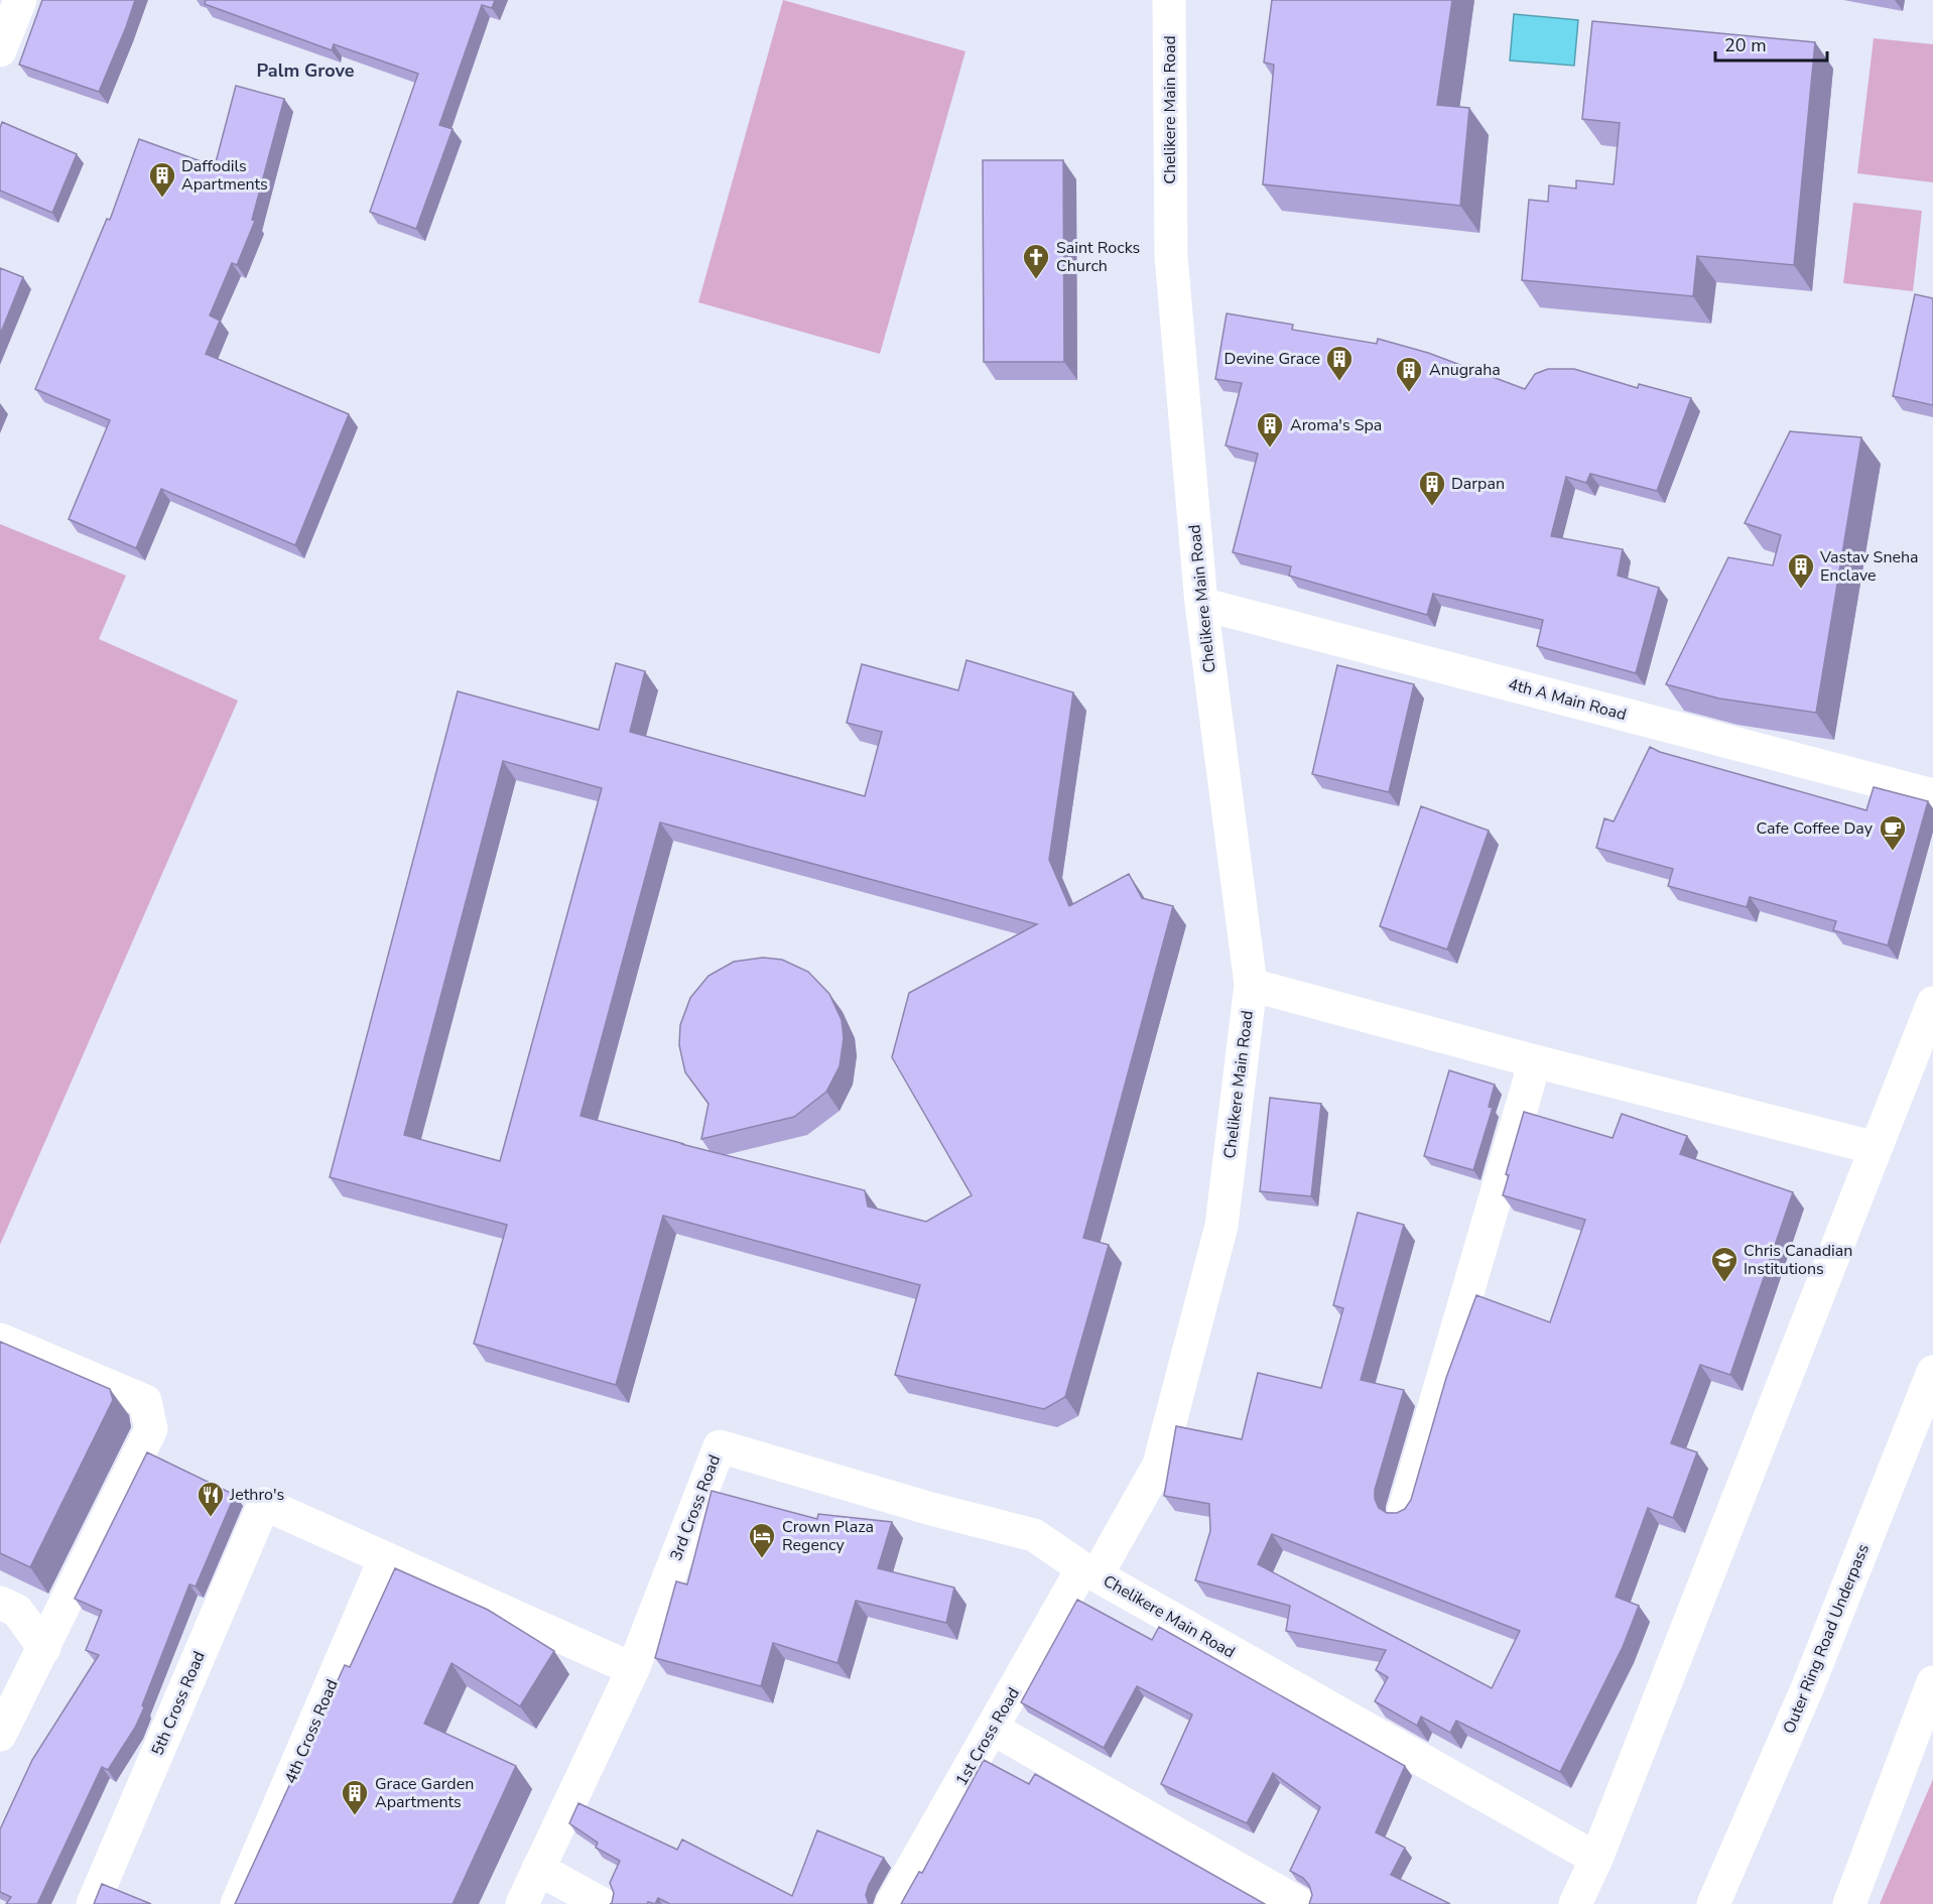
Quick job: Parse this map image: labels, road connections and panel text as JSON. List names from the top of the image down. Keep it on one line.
{"streets":{"main road":["Chelikere Main Road","4th A Main Road","3rd Cross Road","Outer Ring Road Underpass","5th Cross Road","4th Cross Road","1st Cross Road"]},"crossings":[["Chelikere Main Road","4th A Main Road"],["Chelikere Main Road","3rd Cross Road"],["Chelikere Main Road","1st Cross Road"],["3rd Cross Road","1st Cross Road"],["5th Cross Road","4th Cross Road"]],"districts":["Palm Grove"],"places":{"building":["Daffodils Apartments","Devine Grace","Anugraha","Aroma's Spa","Darpan","Vastav Sneha Enclave","Grace Garden Apartments"],"church":["Saint Rocks Church"],"cafe":["Cafe Coffee Day"],"school or university":["Chris Canadian Institutions"],"restaurant":["Jethro's"],"hotel":["Crown Plaza Regency"]},"scale_bar":"20 m"}
